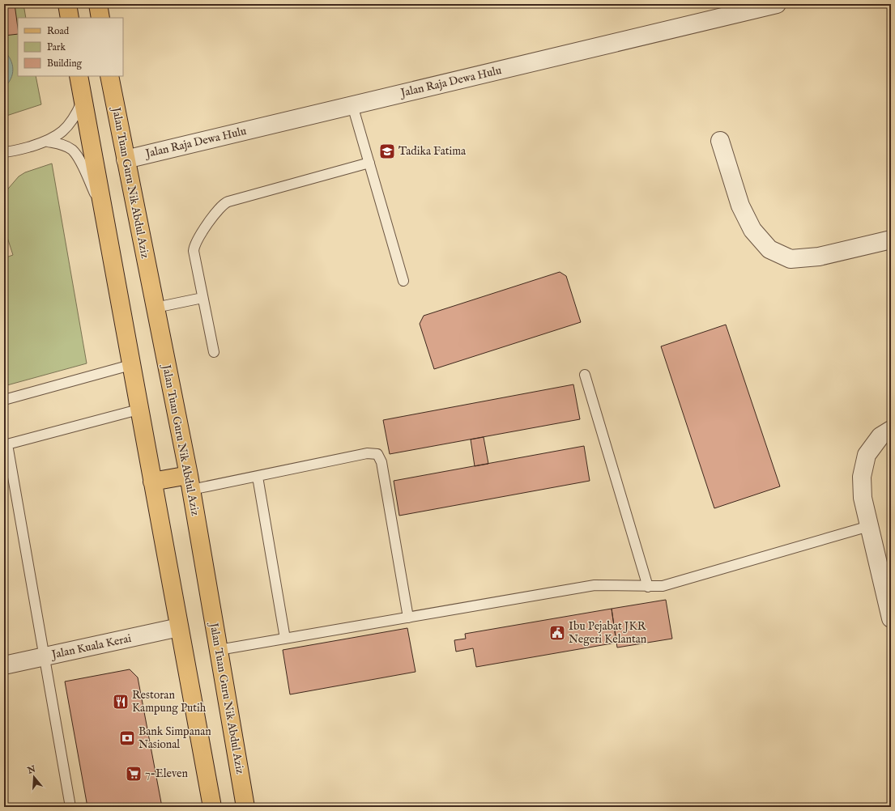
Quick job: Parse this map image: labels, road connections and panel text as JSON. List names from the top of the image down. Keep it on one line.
{"streets":{"main road":["Jalan Tuan Guru Nik Abdul Aziz"],"street":["Jalan Raja Dewa Hulu","Jalan Kuala Kerai"]},"crossings":[["Jalan Raja Dewa Hulu","Jalan Tuan Guru Nik Abdul Aziz"]],"places":{"school or university":["Tadika Fatima"],"public building":["Ibu Pejabat JKR Negeri Kelantan"],"restaurant":["Restoran Kampung Putih"],"bank":["Bank Simpanan Nasional"],"supermarket":["7-Eleven"]},"legend":["Road","Park","Building"],"north":"top"}
